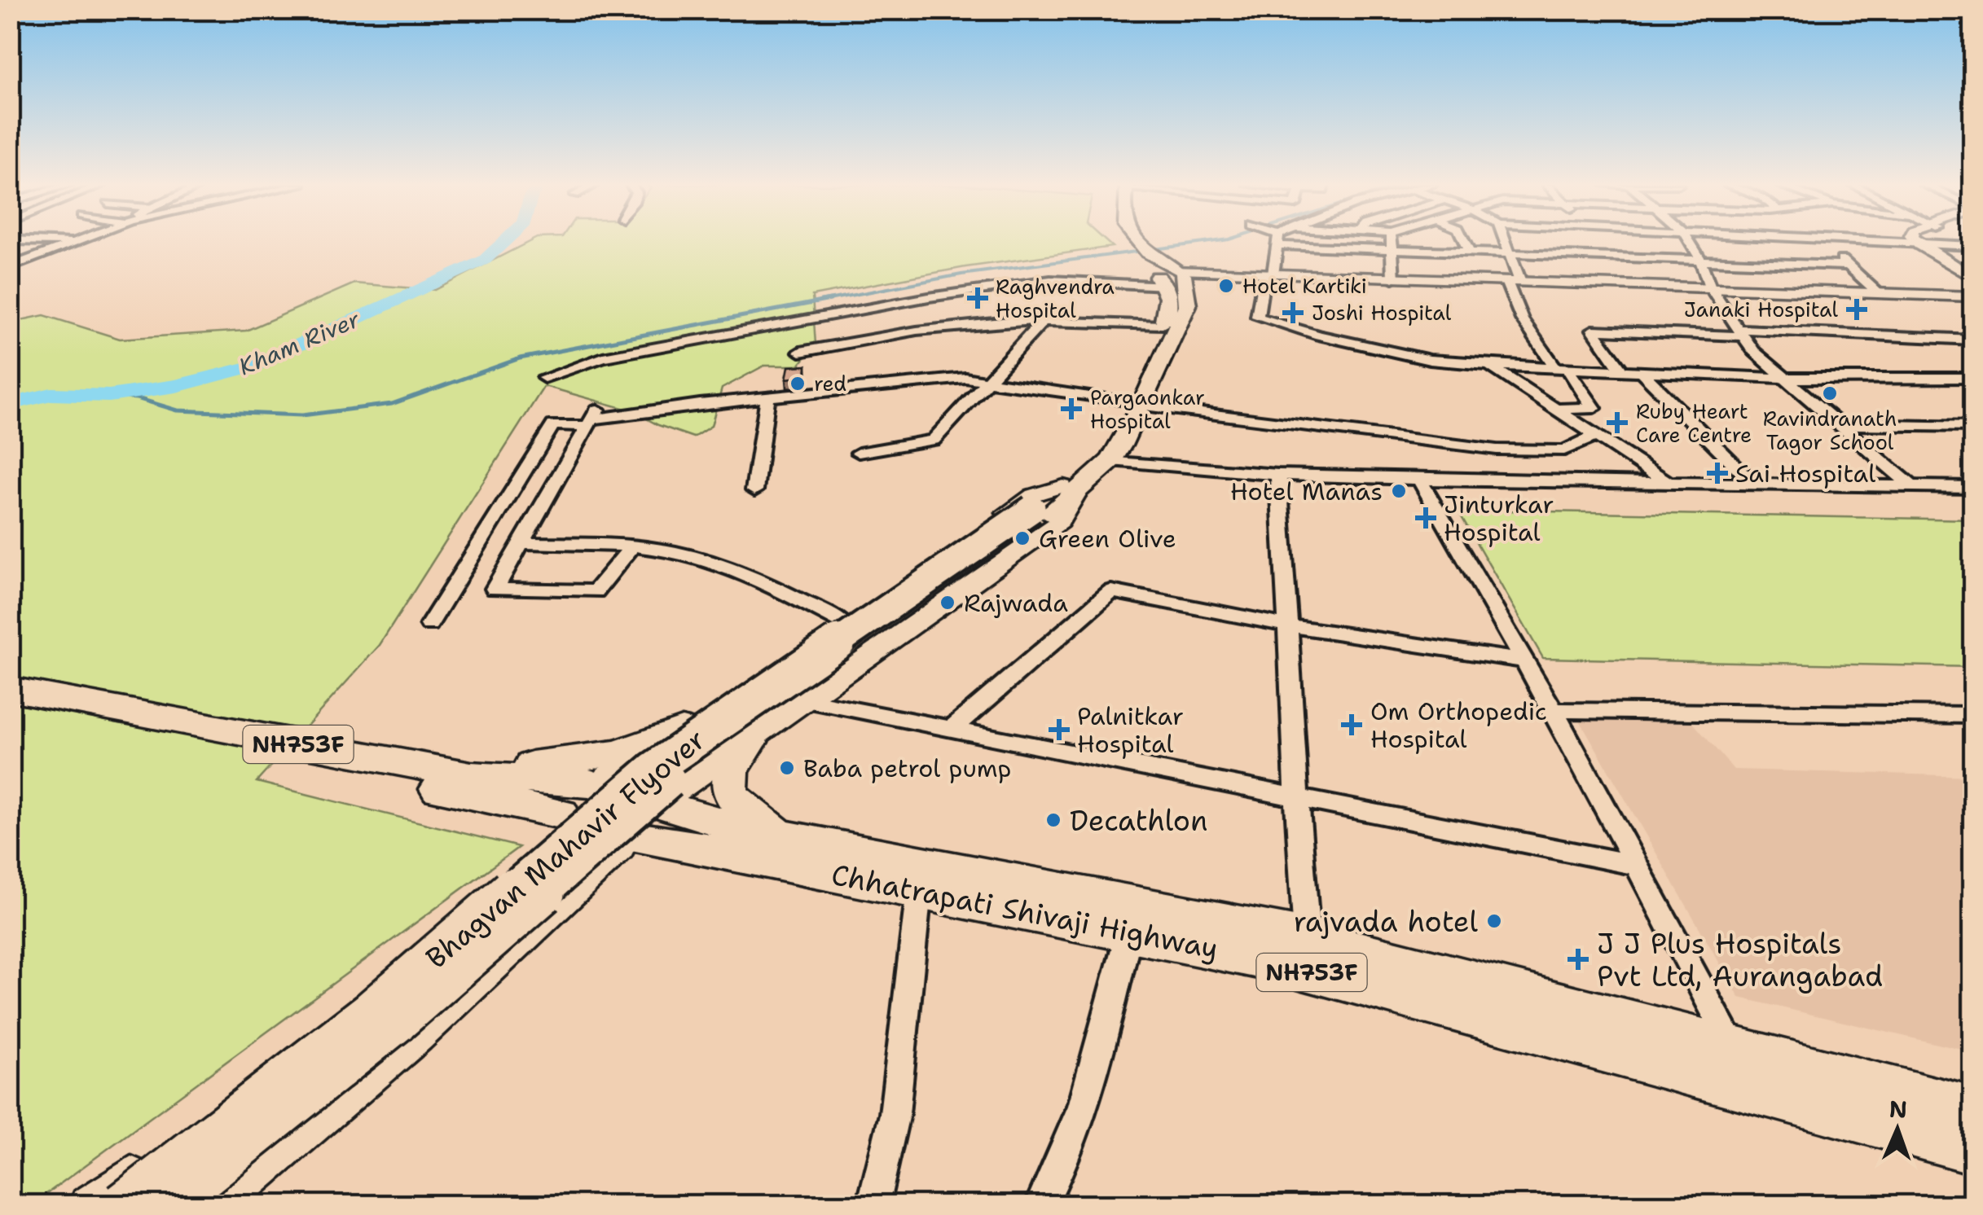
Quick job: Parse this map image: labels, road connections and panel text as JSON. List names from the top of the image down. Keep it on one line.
{"streets":{"highway":["NH753F","Chhatrapati Shivaji Highway"],"main road":["Bhagvan Mahavir Flyover"]},"crossings":[["NH753F","Chhatrapati Shivaji Highway"]],"water":["Kham River"],"places":{"other":["Hotel Kartiki","red","Ravindranath Tagor School","Hotel Manas","Green Olive","Rajwada","Baba petrol pump","Decathlon","rajvada hotel"],"health":["Raghvendra Hospital","Janaki Hospital","Joshi Hospital","Pargaonkar Hospital","Ruby Heart Care Centre","Sai Hospital","Jinturkar Hospital","Om Orthopedic Hospital","Palnitkar Hospital","J J Plus Hospitals Pvt Ltd, Aurangabad"]},"north":"top"}
